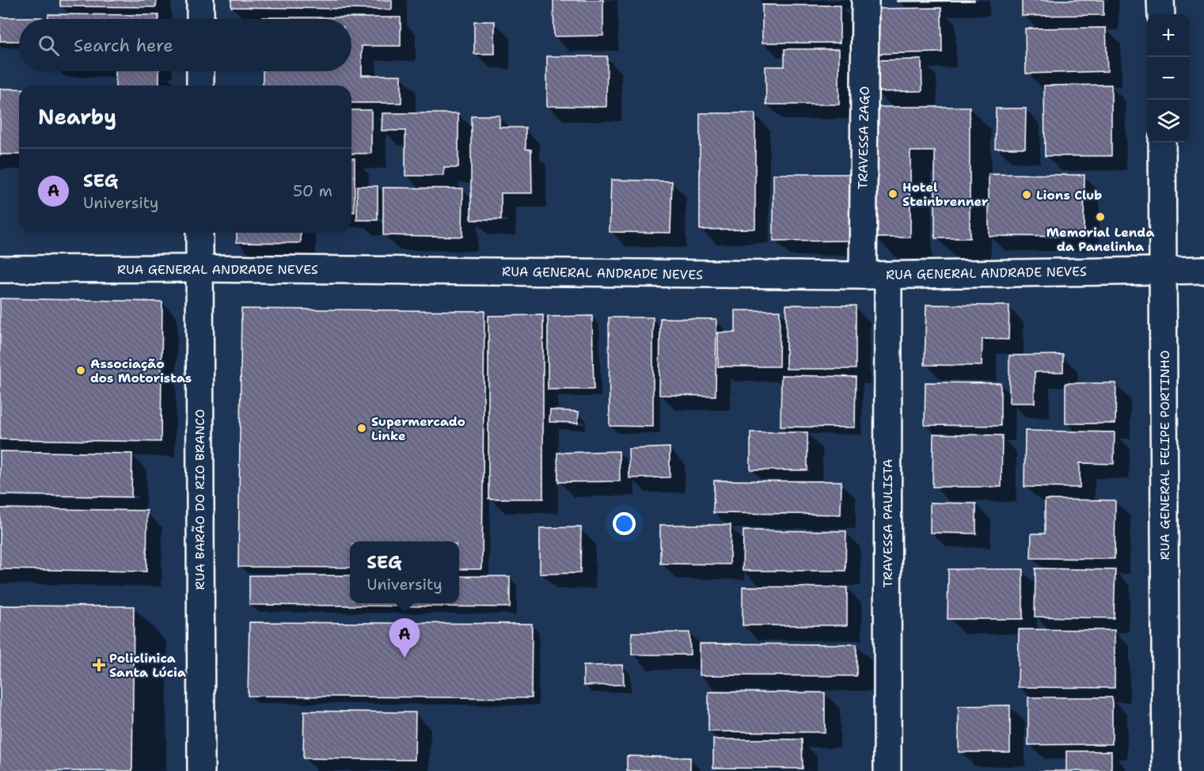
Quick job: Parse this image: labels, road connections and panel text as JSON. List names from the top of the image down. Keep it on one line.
{"streets":{"street":["TRAVESSA ZAGO","RUA GENERAL ANDRADE NEVES","RUA GENERAL FELIPE PORTINHO","RUA BARÃO DO RIO BRANCO","TRAVESSA PAULISTA"]},"crossings":[["TRAVESSA ZAGO","RUA GENERAL ANDRADE NEVES"],["RUA GENERAL ANDRADE NEVES","RUA GENERAL FELIPE PORTINHO"],["RUA GENERAL ANDRADE NEVES","RUA BARÃO DO RIO BRANCO"],["RUA GENERAL ANDRADE NEVES","TRAVESSA PAULISTA"]],"places":{"other":["Hotel Steinbrenner","Lions Club","Memorial Lenda da Panelinha","Associação dos Motoristas","Supermercado Linke"],"health":["Policlinica Santa Lúcia"]},"page":{"map_buttons":["+","−"],"search":"Search here","heading":"Nearby","list":[{"mark":"A","name":"SEG","note":"University","value":"50 m"}],"popup":["SEG","University"],"pins":"A"}}
